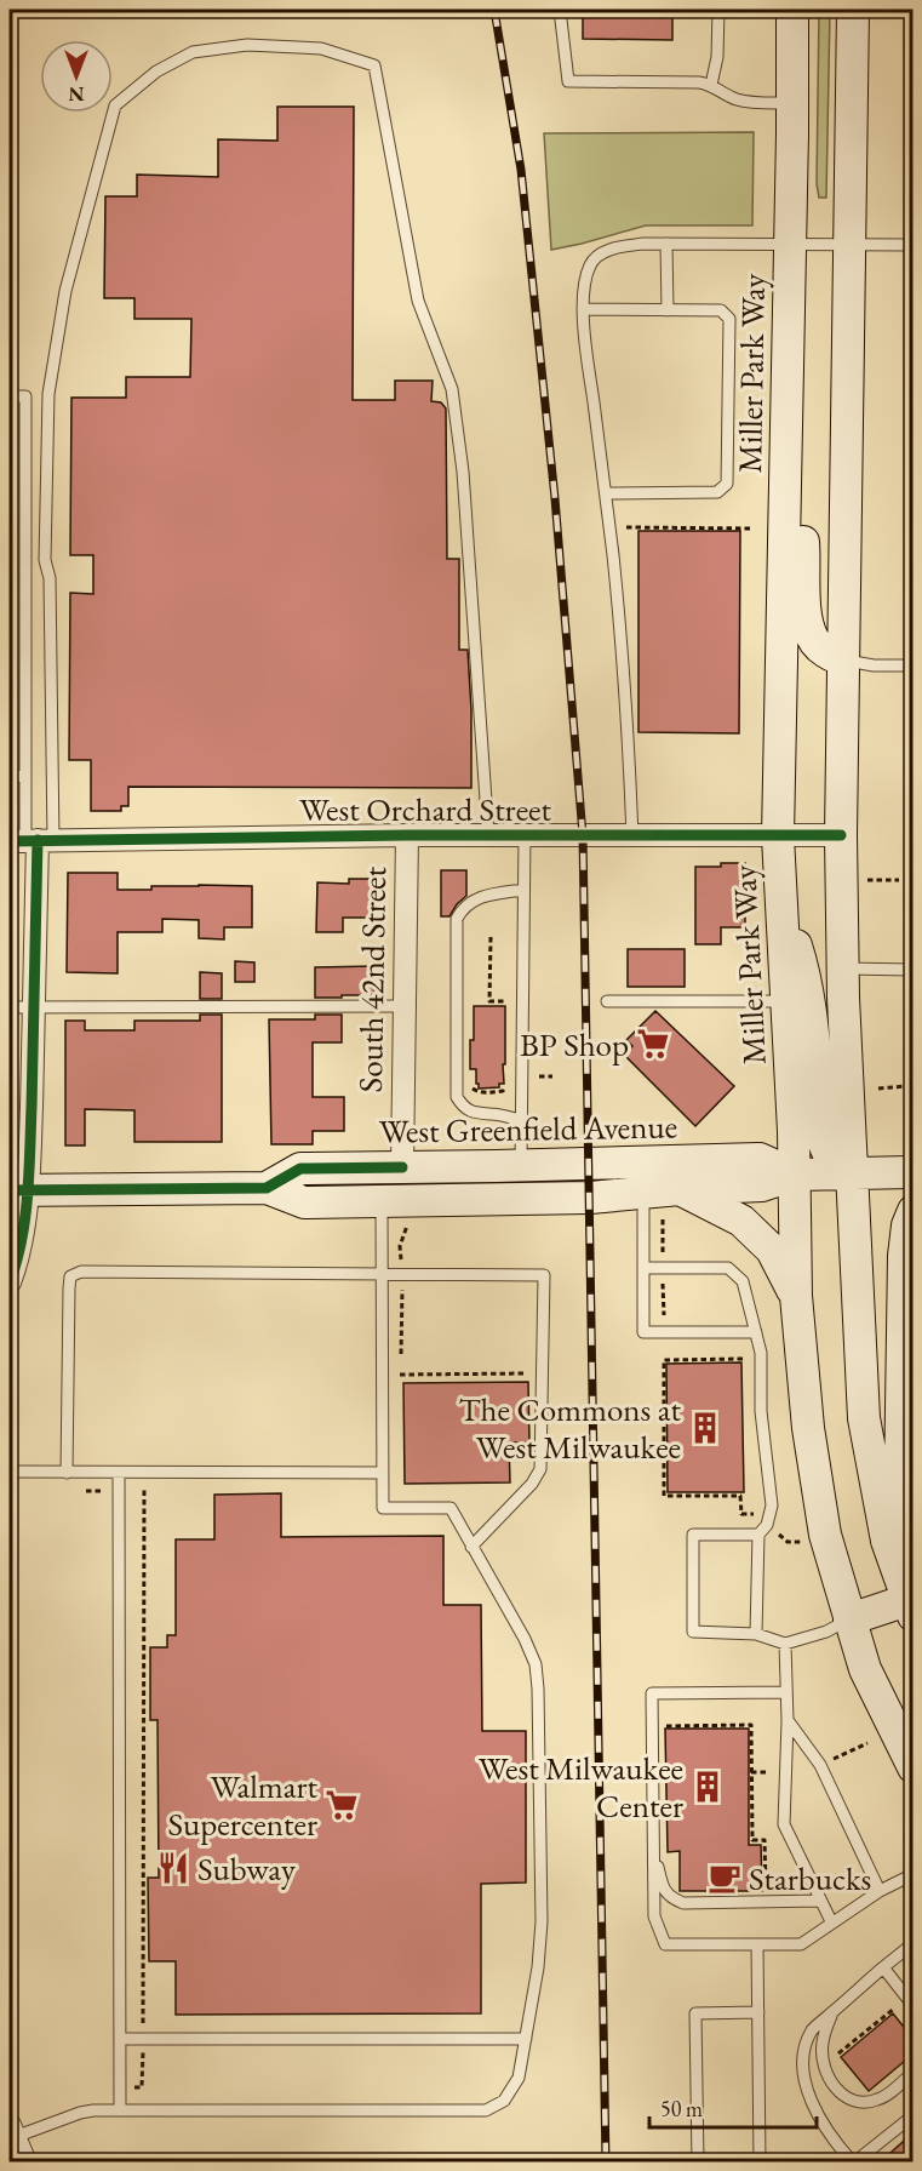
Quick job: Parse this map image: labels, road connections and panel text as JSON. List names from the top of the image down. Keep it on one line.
{"streets":{"main road":["Miller Park Way","West Greenfield Avenue"],"street":["West Orchard Street","South 42nd Street"]},"crossings":[["Miller Park Way","West Orchard Street"],["Miller Park Way","West Greenfield Avenue"],["West Orchard Street","South 42nd Street"],["South 42nd Street","West Greenfield Avenue"]],"places":{"supermarket":["BP Shop","Walmart Supercenter"],"building":["The Commons at West Milwaukee","West Milwaukee Center"],"restaurant":["Subway"],"cafe":["Starbucks"]},"scale_bar":"50 m","north":"bottom"}
